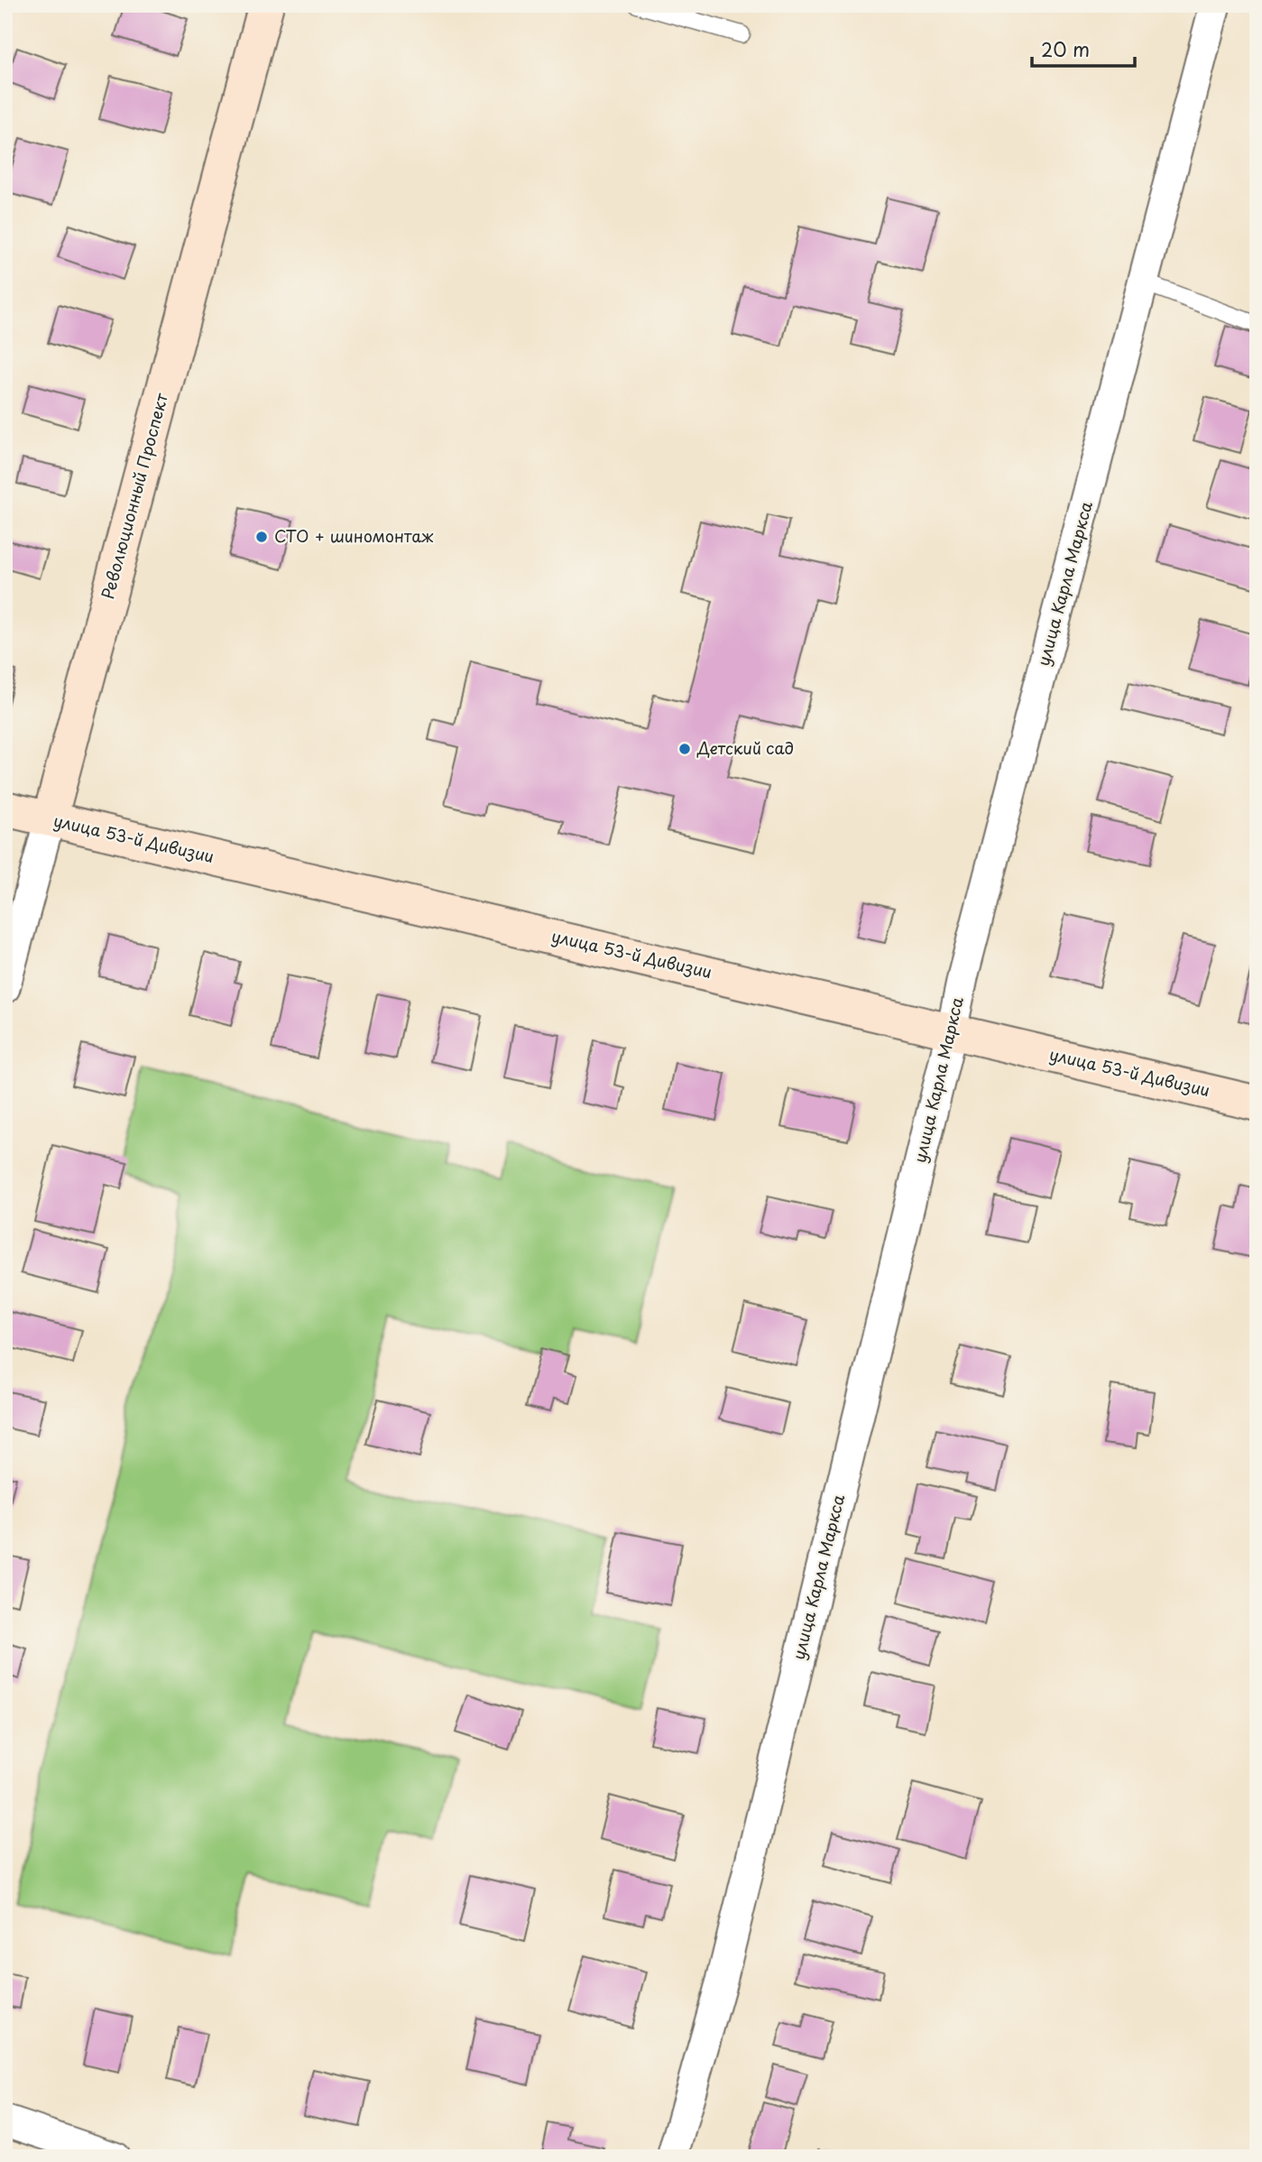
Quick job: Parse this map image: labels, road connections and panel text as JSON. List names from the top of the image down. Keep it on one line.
{"streets":{"street":["Революционный Проспект","улица Карла Маркса","улица 53-й Дивизии"]},"crossings":[["Революционный Проспект","улица 53-й Дивизии"],["улица Карла Маркса","улица 53-й Дивизии"]],"places":["СТО + шиномонтаж","Детский сад"],"scale_bar":"20 m"}
